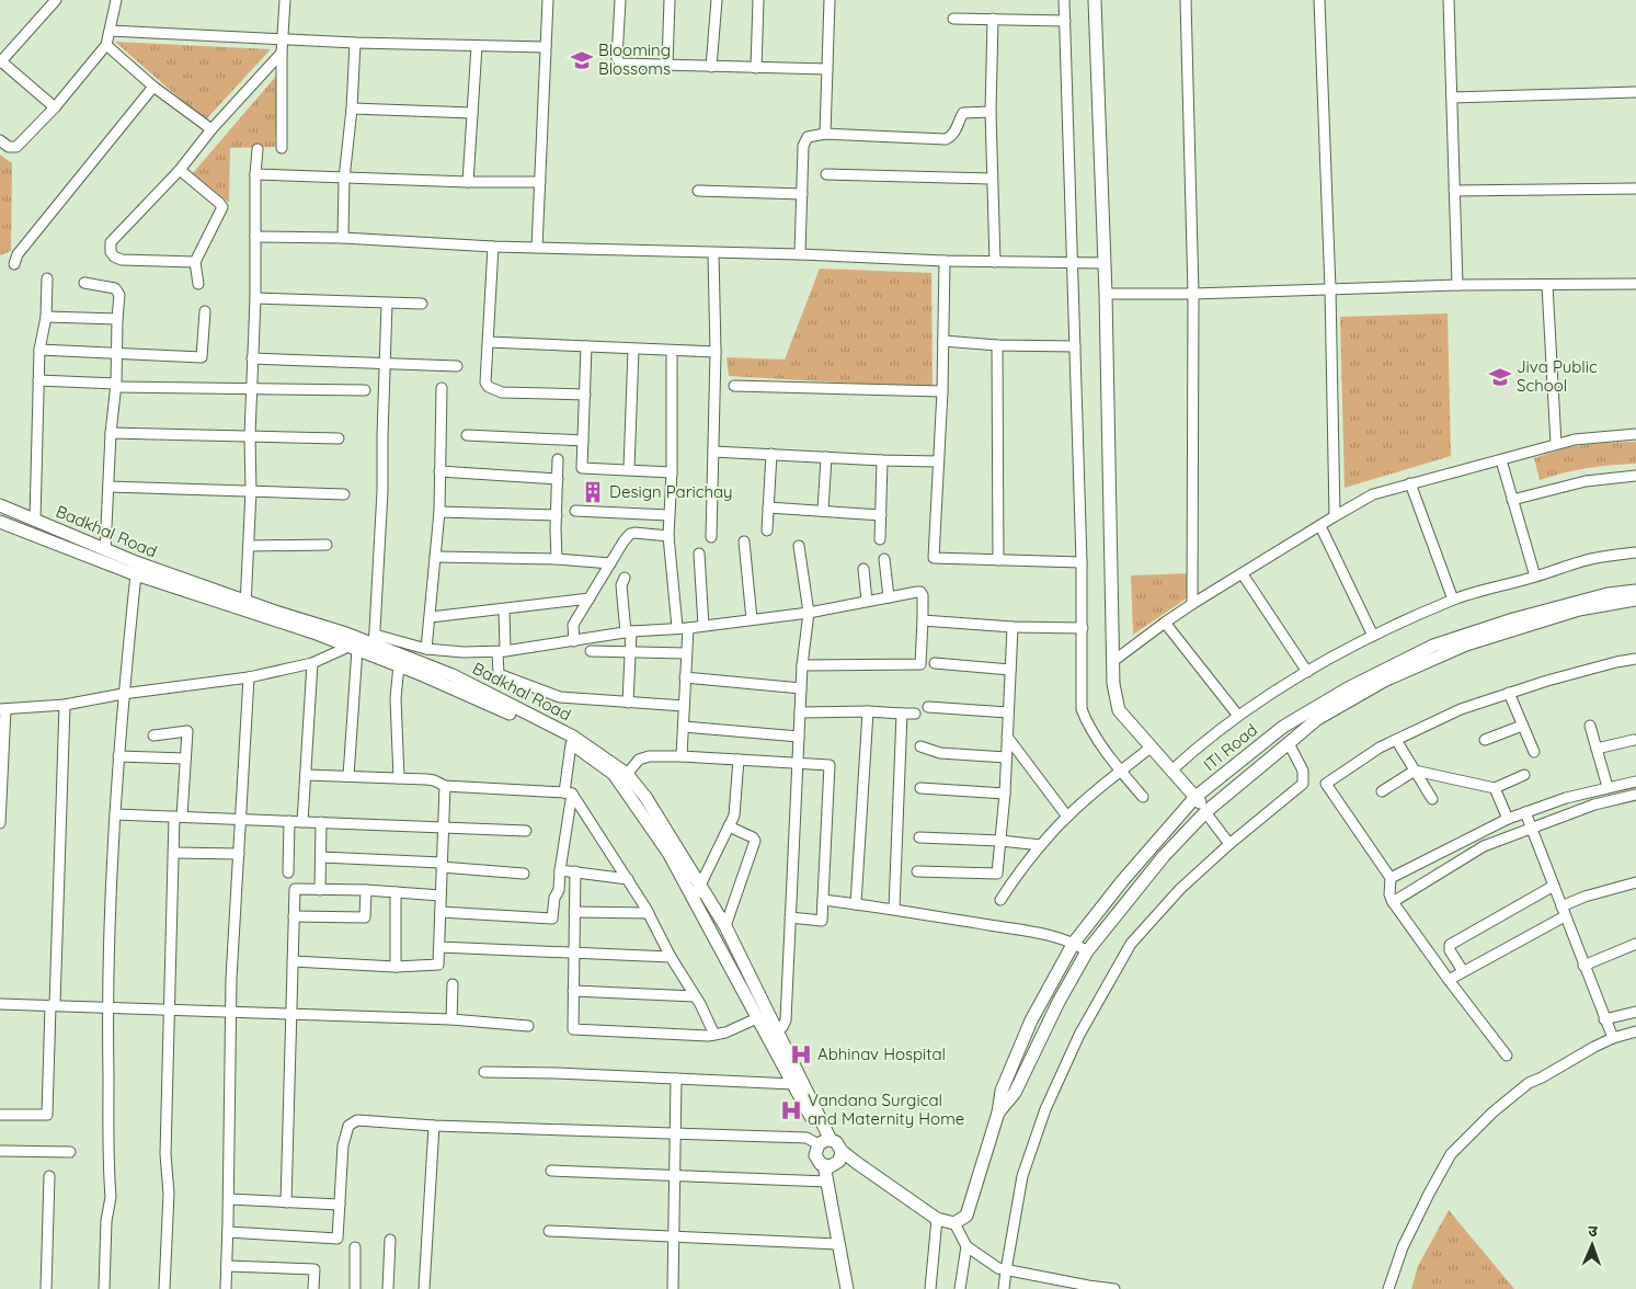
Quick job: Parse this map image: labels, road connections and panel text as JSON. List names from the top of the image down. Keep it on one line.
{"streets":{"street":["Badkhal Road","ITI Road"]},"places":{"school or university":["Blooming Blossoms","Jiva Public School"],"building":["Design Parichay"],"hospital":["Abhinav Hospital","Vandana Surgical and Maternity Home"]},"north":"top"}
